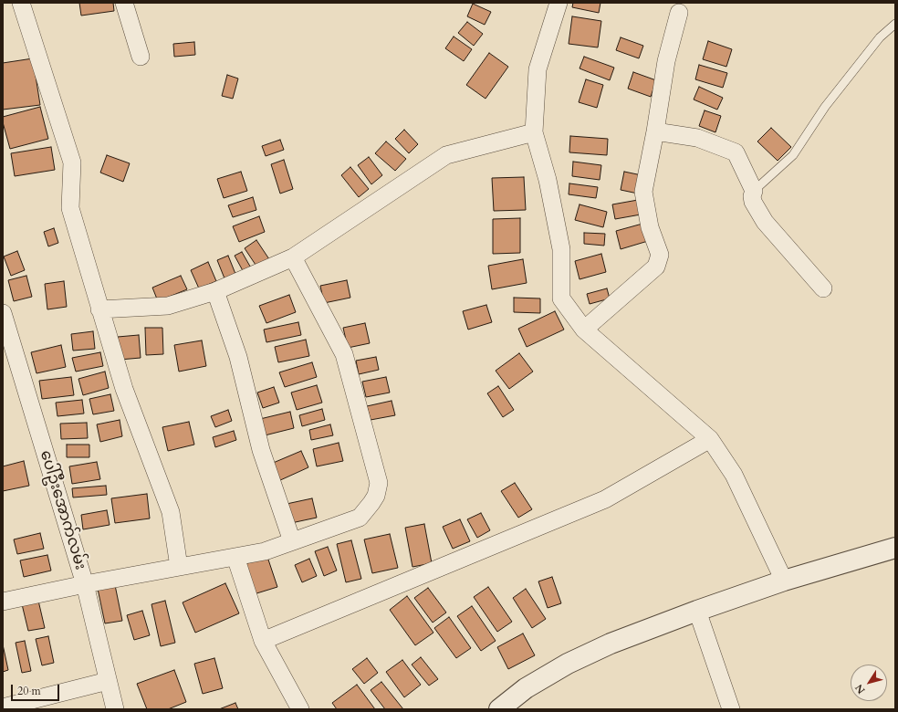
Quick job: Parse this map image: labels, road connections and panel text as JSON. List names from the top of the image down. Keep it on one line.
{"streets":{"street":["ပေါ်ဦးအောက်လမ်း"]},"scale_bar":"20 m","north":"bottom left"}
